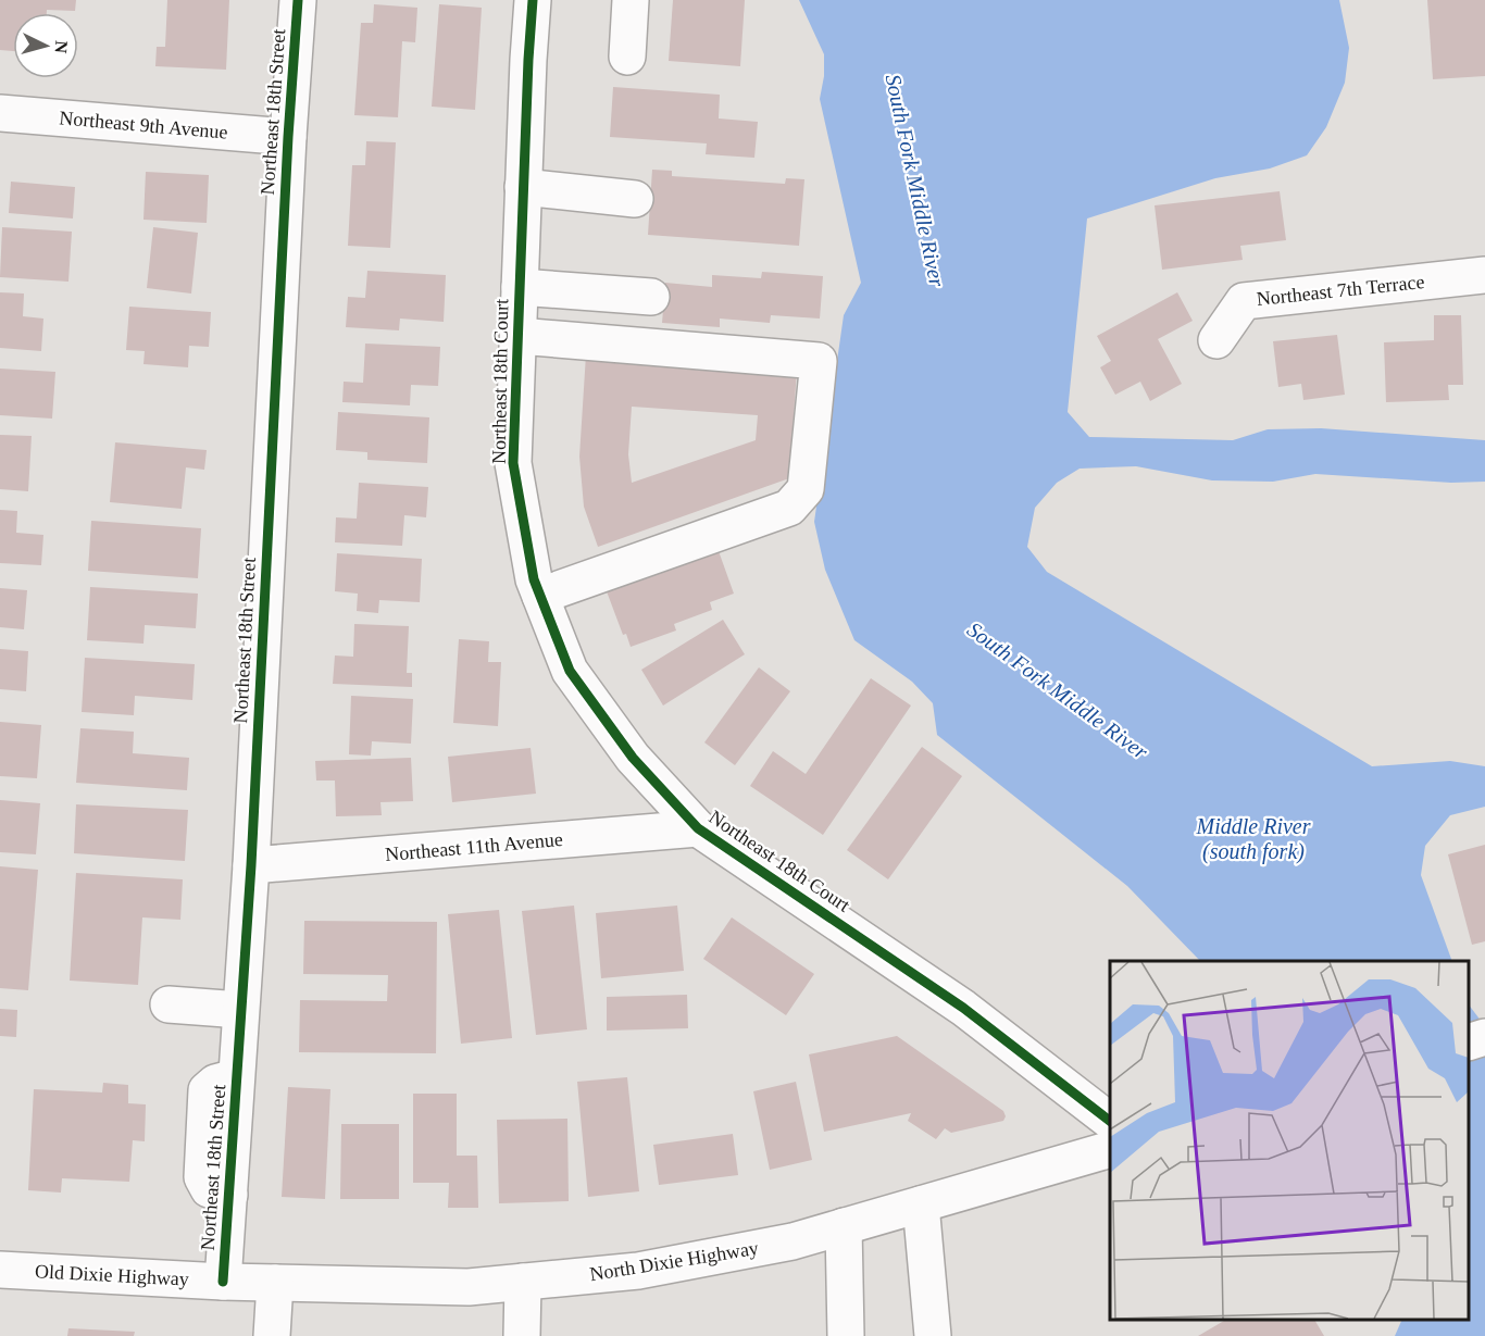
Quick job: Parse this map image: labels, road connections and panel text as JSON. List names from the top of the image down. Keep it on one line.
{"streets":{"street":["Northeast 18th Street","Northeast 9th Avenue","Northeast 7th Terrace","Northeast 18th Court","Northeast 11th Avenue","North Dixie Highway","Old Dixie Highway"]},"crossings":[["Northeast 18th Street","Northeast 9th Avenue"],["Northeast 18th Street","Northeast 11th Avenue"],["Northeast 18th Street","North Dixie Highway"],["Northeast 18th Street","Old Dixie Highway"],["Northeast 18th Court","Northeast 11th Avenue"],["North Dixie Highway","Old Dixie Highway"]],"water":["South Fork Middle River","Middle River (south fork)"],"north":"right"}
